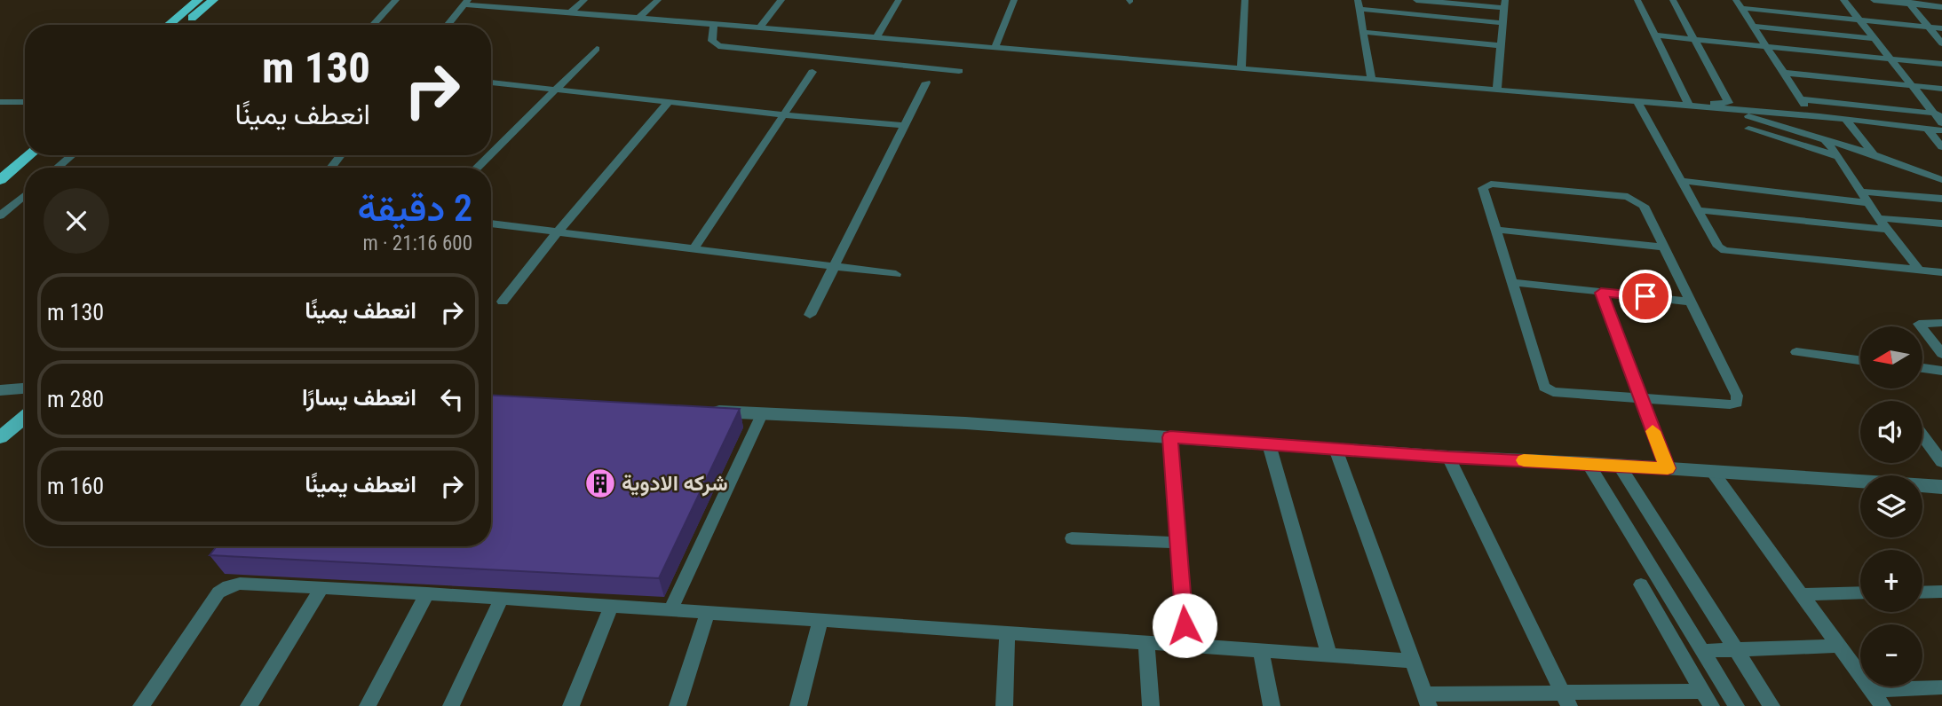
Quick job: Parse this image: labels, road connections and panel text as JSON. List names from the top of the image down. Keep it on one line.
{"places":{"building":["شركه الادوية"]},"north":"left","page":{"turn":["130 m","انعطف يمينًا"],"heading":["2 دقيقة","600 m · 21:16"],"list":[{"name":"انعطف يمينًا","value":"130 m"},{"name":"انعطف يسارًا","value":"280 m"},{"name":"انعطف يمينًا","value":"160 m"}],"map_buttons":["+","−"]}}
